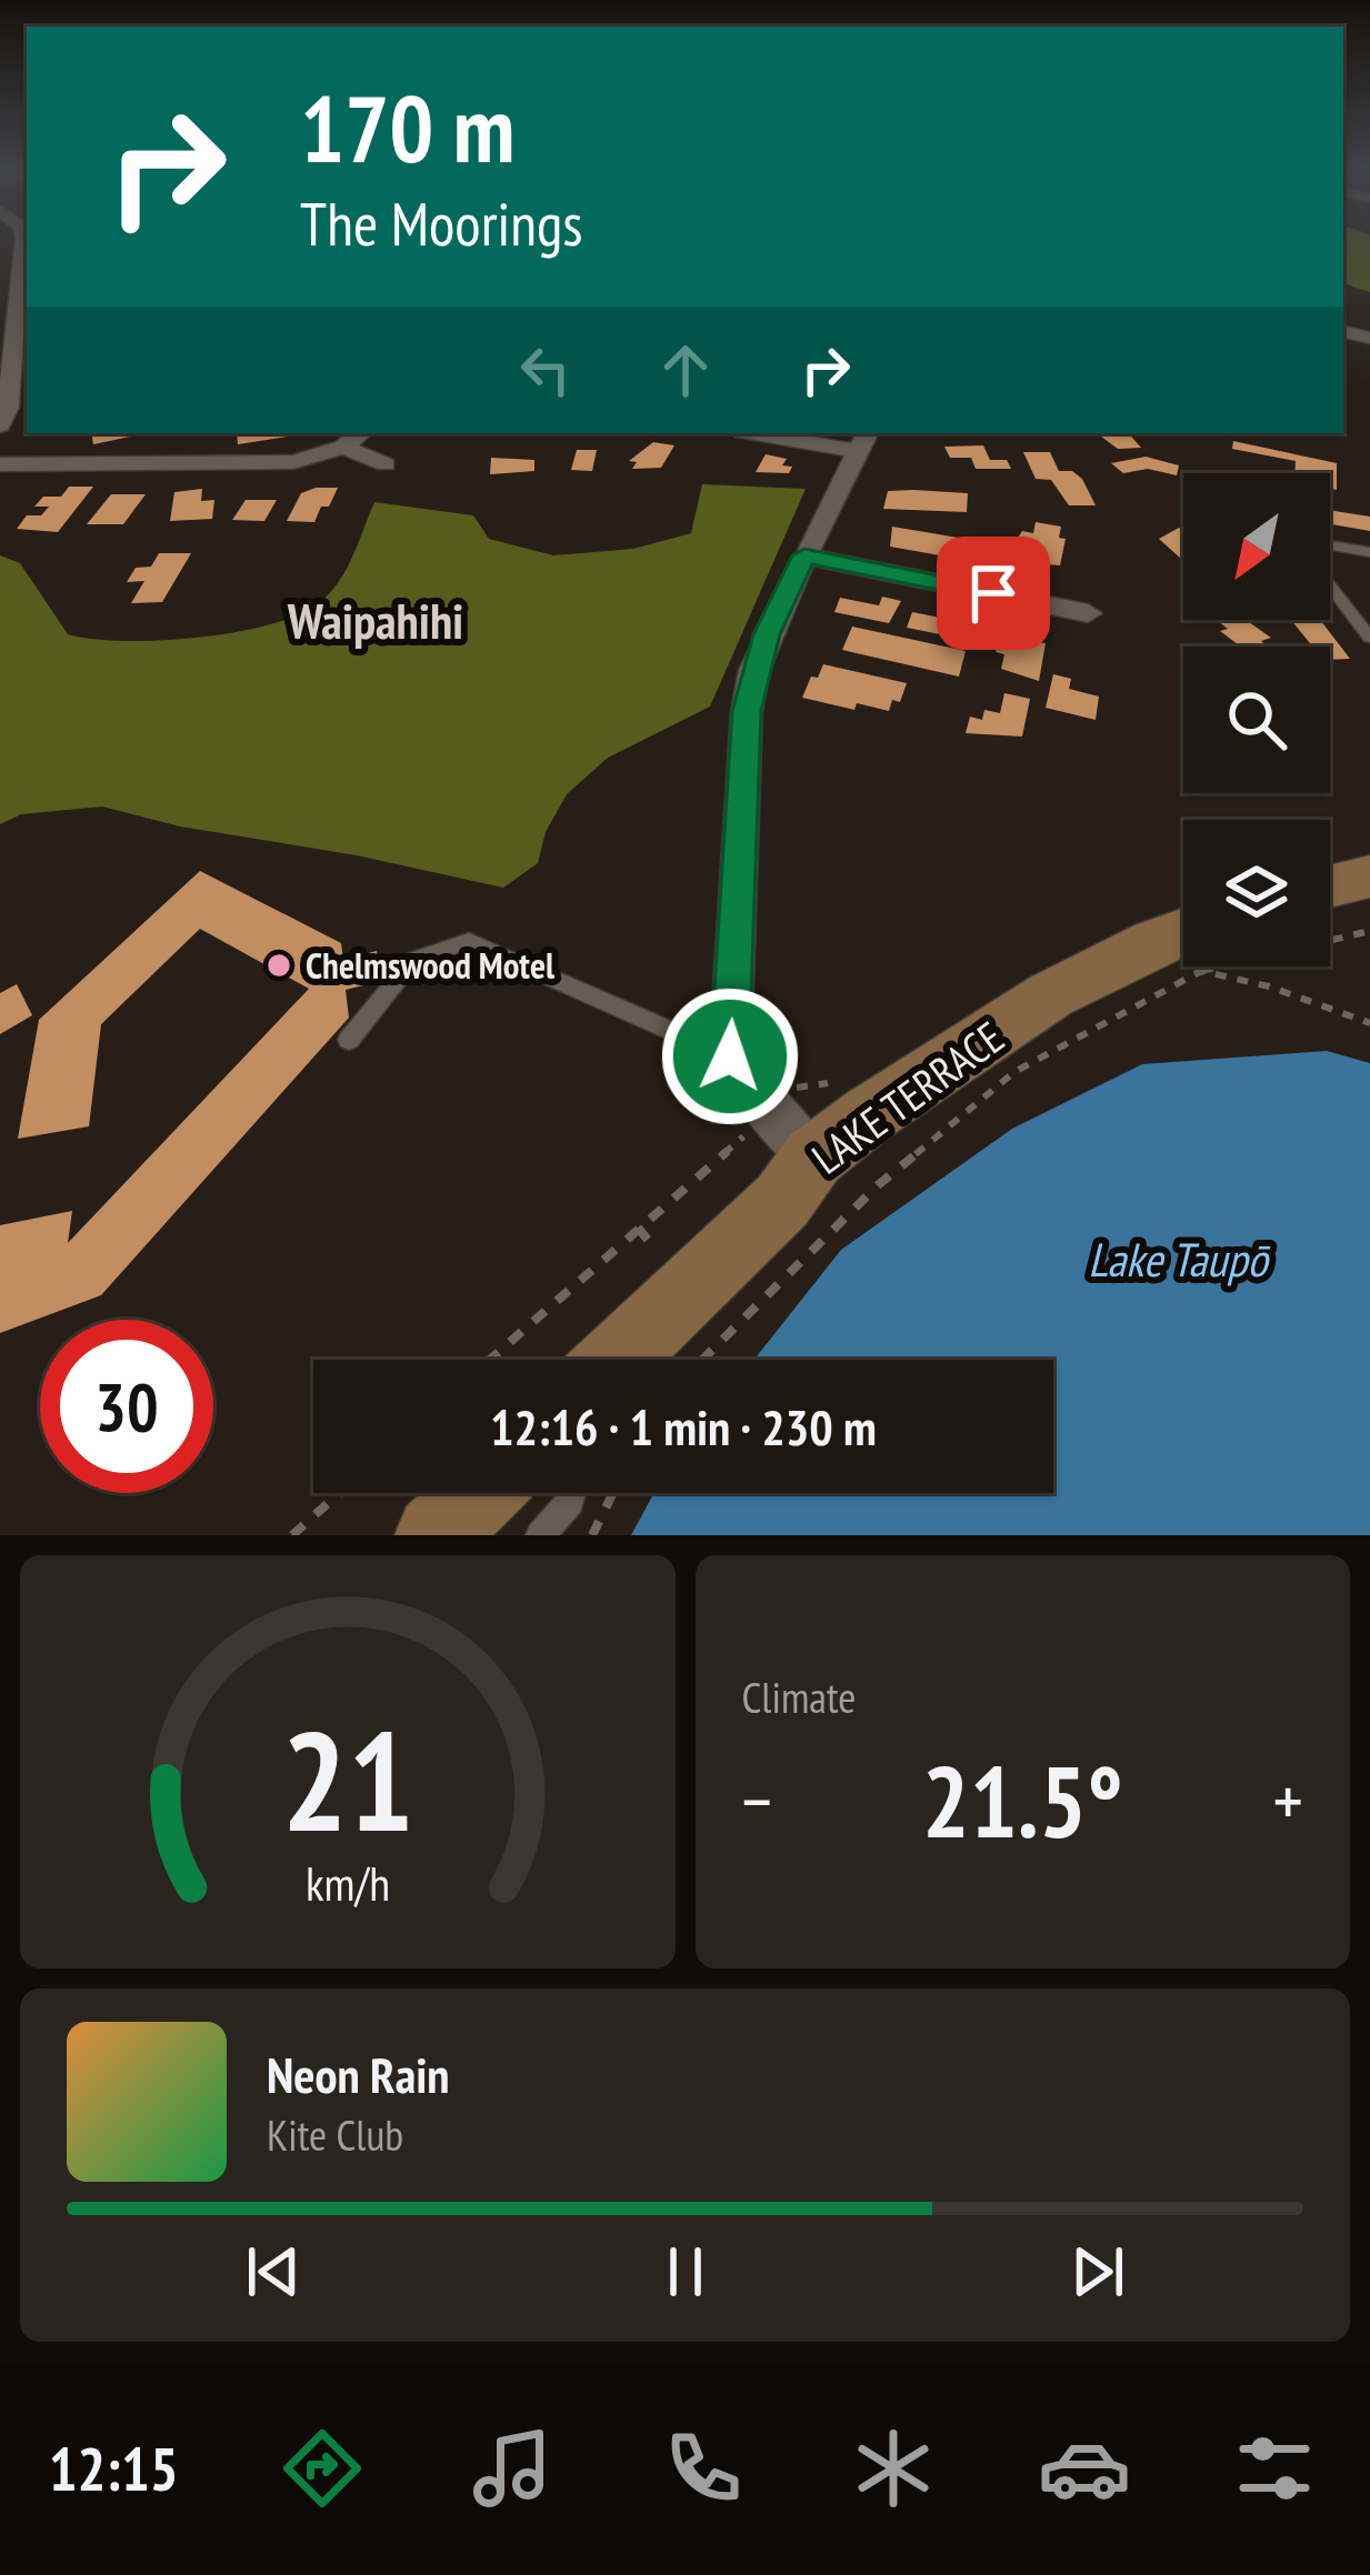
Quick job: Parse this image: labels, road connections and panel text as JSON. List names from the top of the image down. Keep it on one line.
{"streets":{"main road":["LAKE TERRACE"]},"districts":["Waipahihi"],"water":["Lake Taupō"],"places":["Chelmswood Motel"],"north":"bottom left","page":{"turn":["170 m","The Moorings"],"limit":"30","trip":"12:16 · 1 min · 230 m","tile":"Climate","heat":["−","21.5°","+"],"song":["Neon Rain","Kite Club"],"tabs":"12:15","gauge":["21","km/h"]}}
